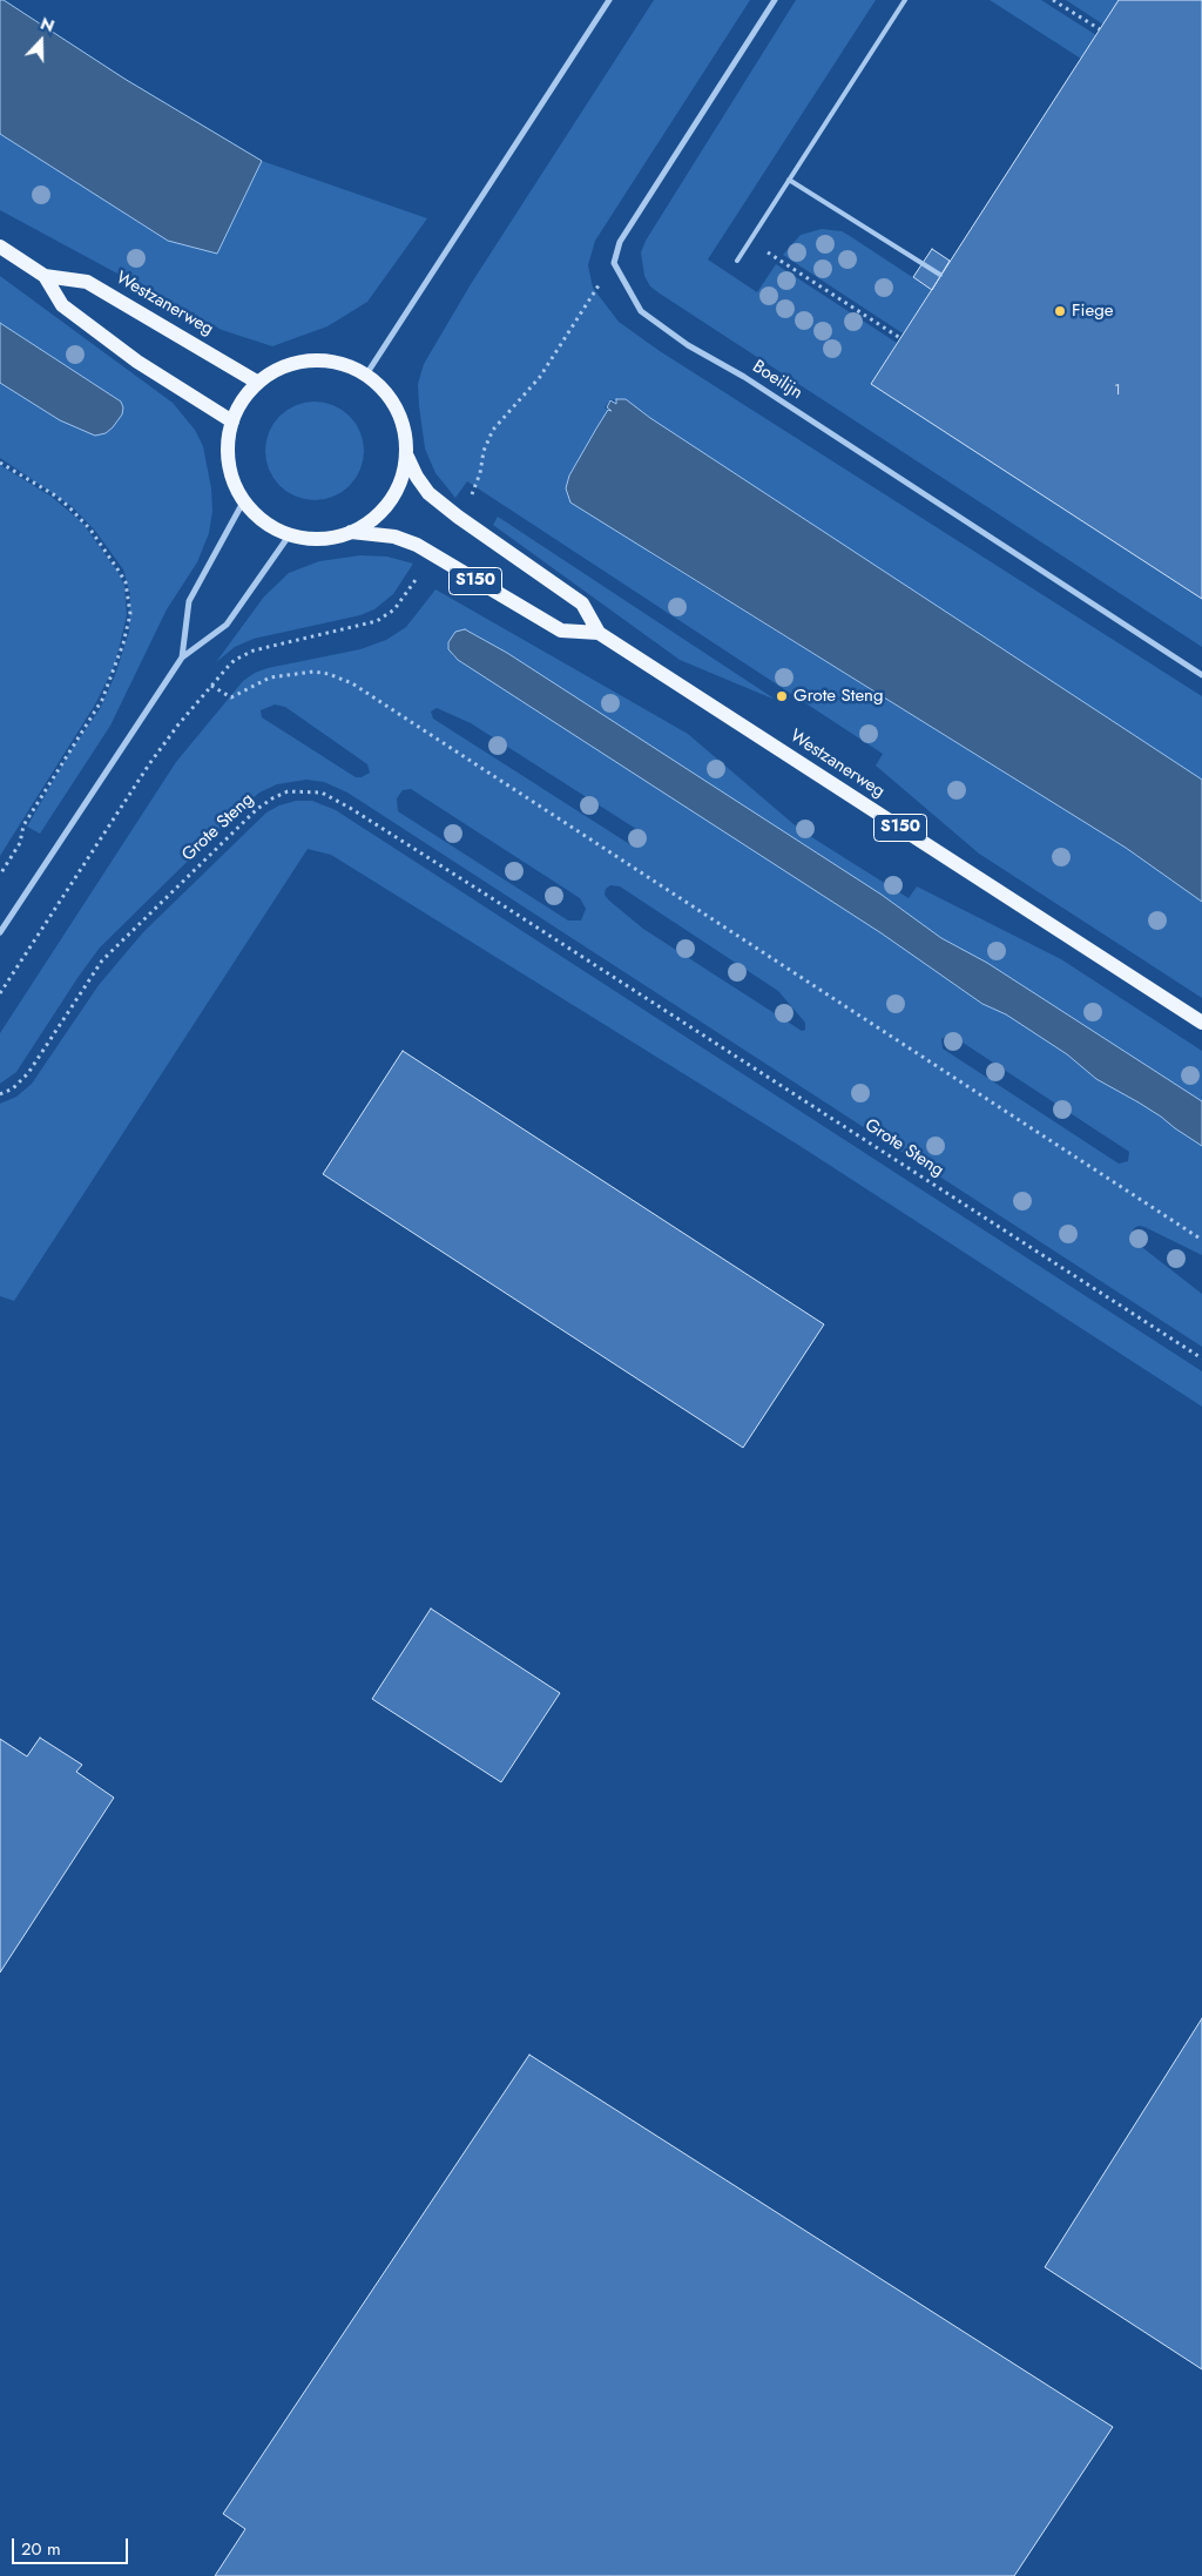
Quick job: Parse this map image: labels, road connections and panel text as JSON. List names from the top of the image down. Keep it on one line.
{"streets":{"main road":["Westzanerweg","S150"],"street":["Boeilijn"],"path":["Grote Steng"]},"crossings":[["Westzanerweg","S150"]],"places":["Fiege","Grote Steng"],"house_numbers":["1"],"scale_bar":"20 m","north":"top"}
